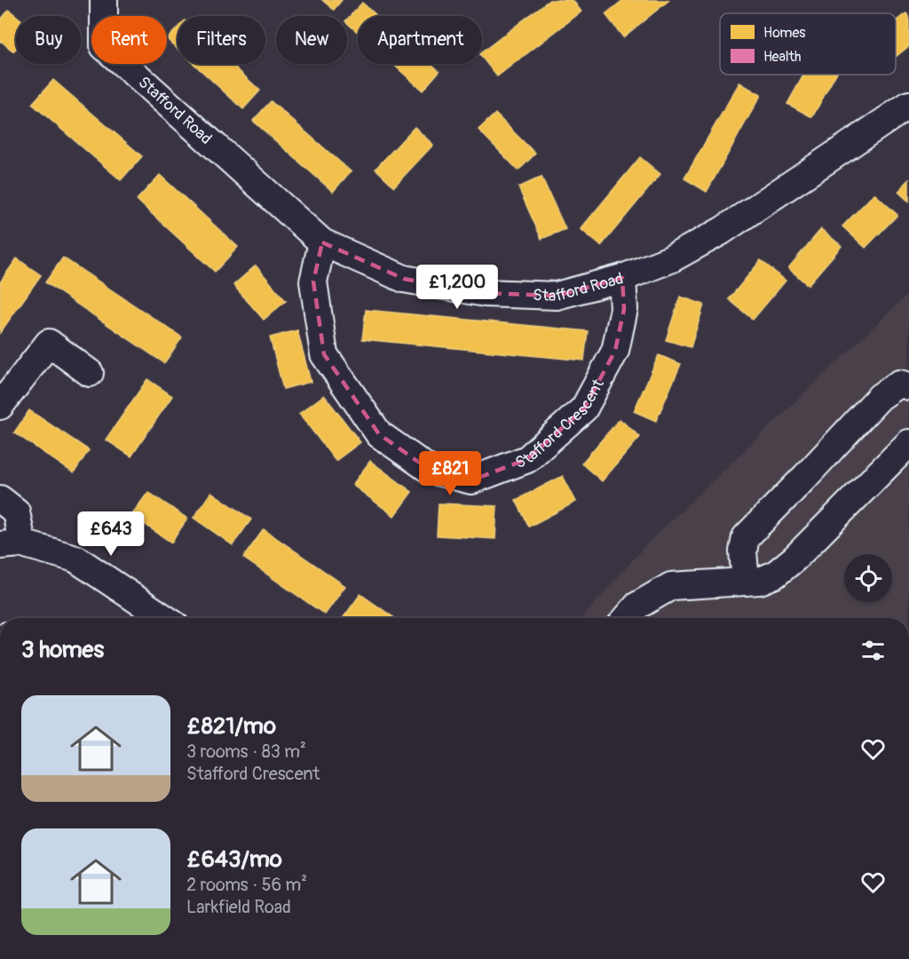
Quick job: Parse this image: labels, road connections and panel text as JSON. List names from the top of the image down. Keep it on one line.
{"streets":{"street":["Stafford Road","Stafford Crescent"]},"crossings":[["Stafford Road","Stafford Crescent"]],"legend":["Homes","Health"],"page":{"chip":["Buy","Rent","Filters","New","Apartment"],"price":["£1,200","£821","£643"],"heading":"3 homes","list":[{"name":"£821/mo","note":"3 rooms · 83 m² · Stafford Crescent"},{"name":"£643/mo","note":"2 rooms · 56 m² · Larkfield Road"}]}}
